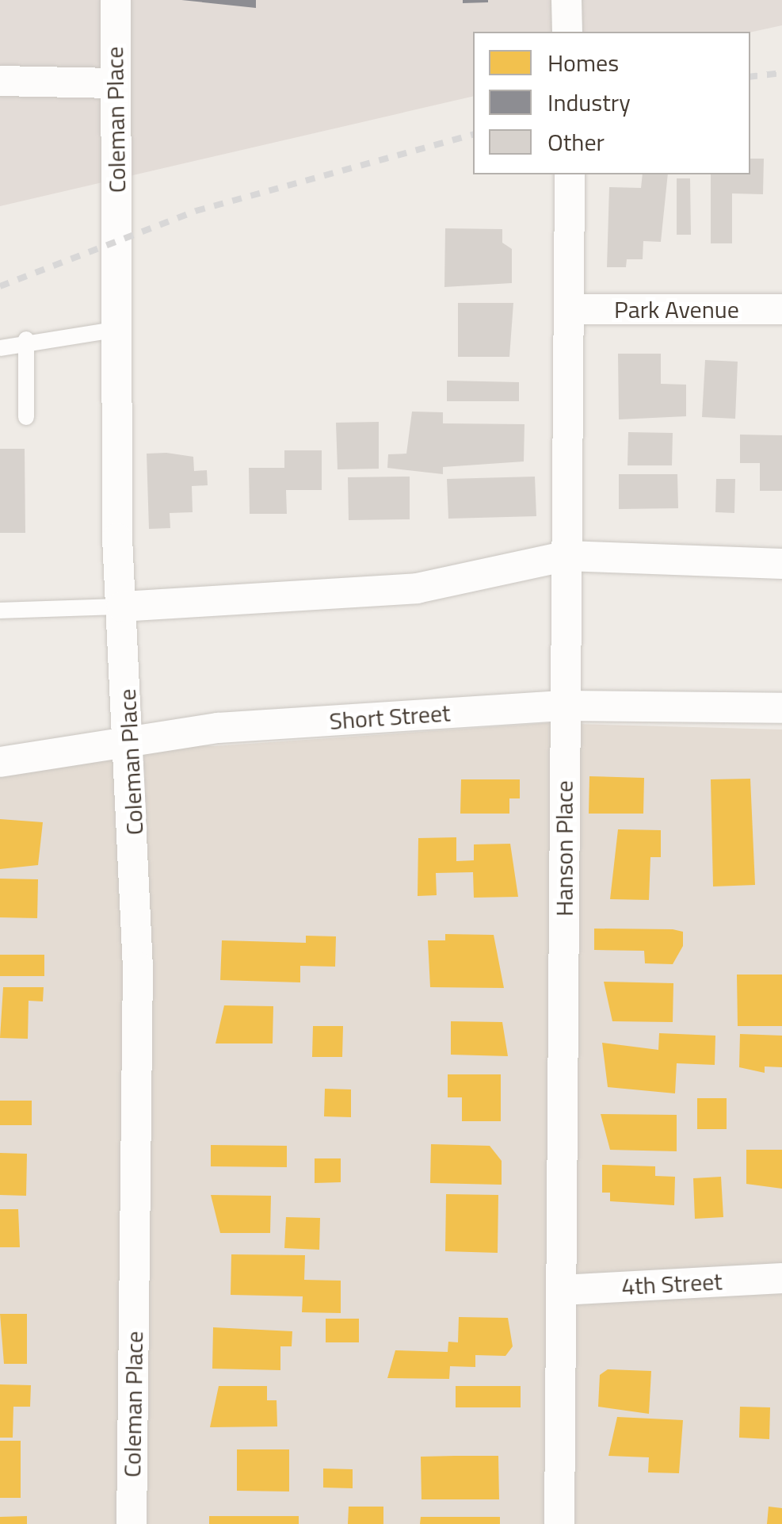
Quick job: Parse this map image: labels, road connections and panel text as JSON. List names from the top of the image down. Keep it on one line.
{"streets":{"street":["Coleman Place","Park Avenue","Short Street","Hanson Place","4th Street"]},"crossings":[["Coleman Place","Short Street"],["Park Avenue","Hanson Place"],["Short Street","Hanson Place"],["Hanson Place","4th Street"]],"legend":["Homes","Industry","Other"]}
